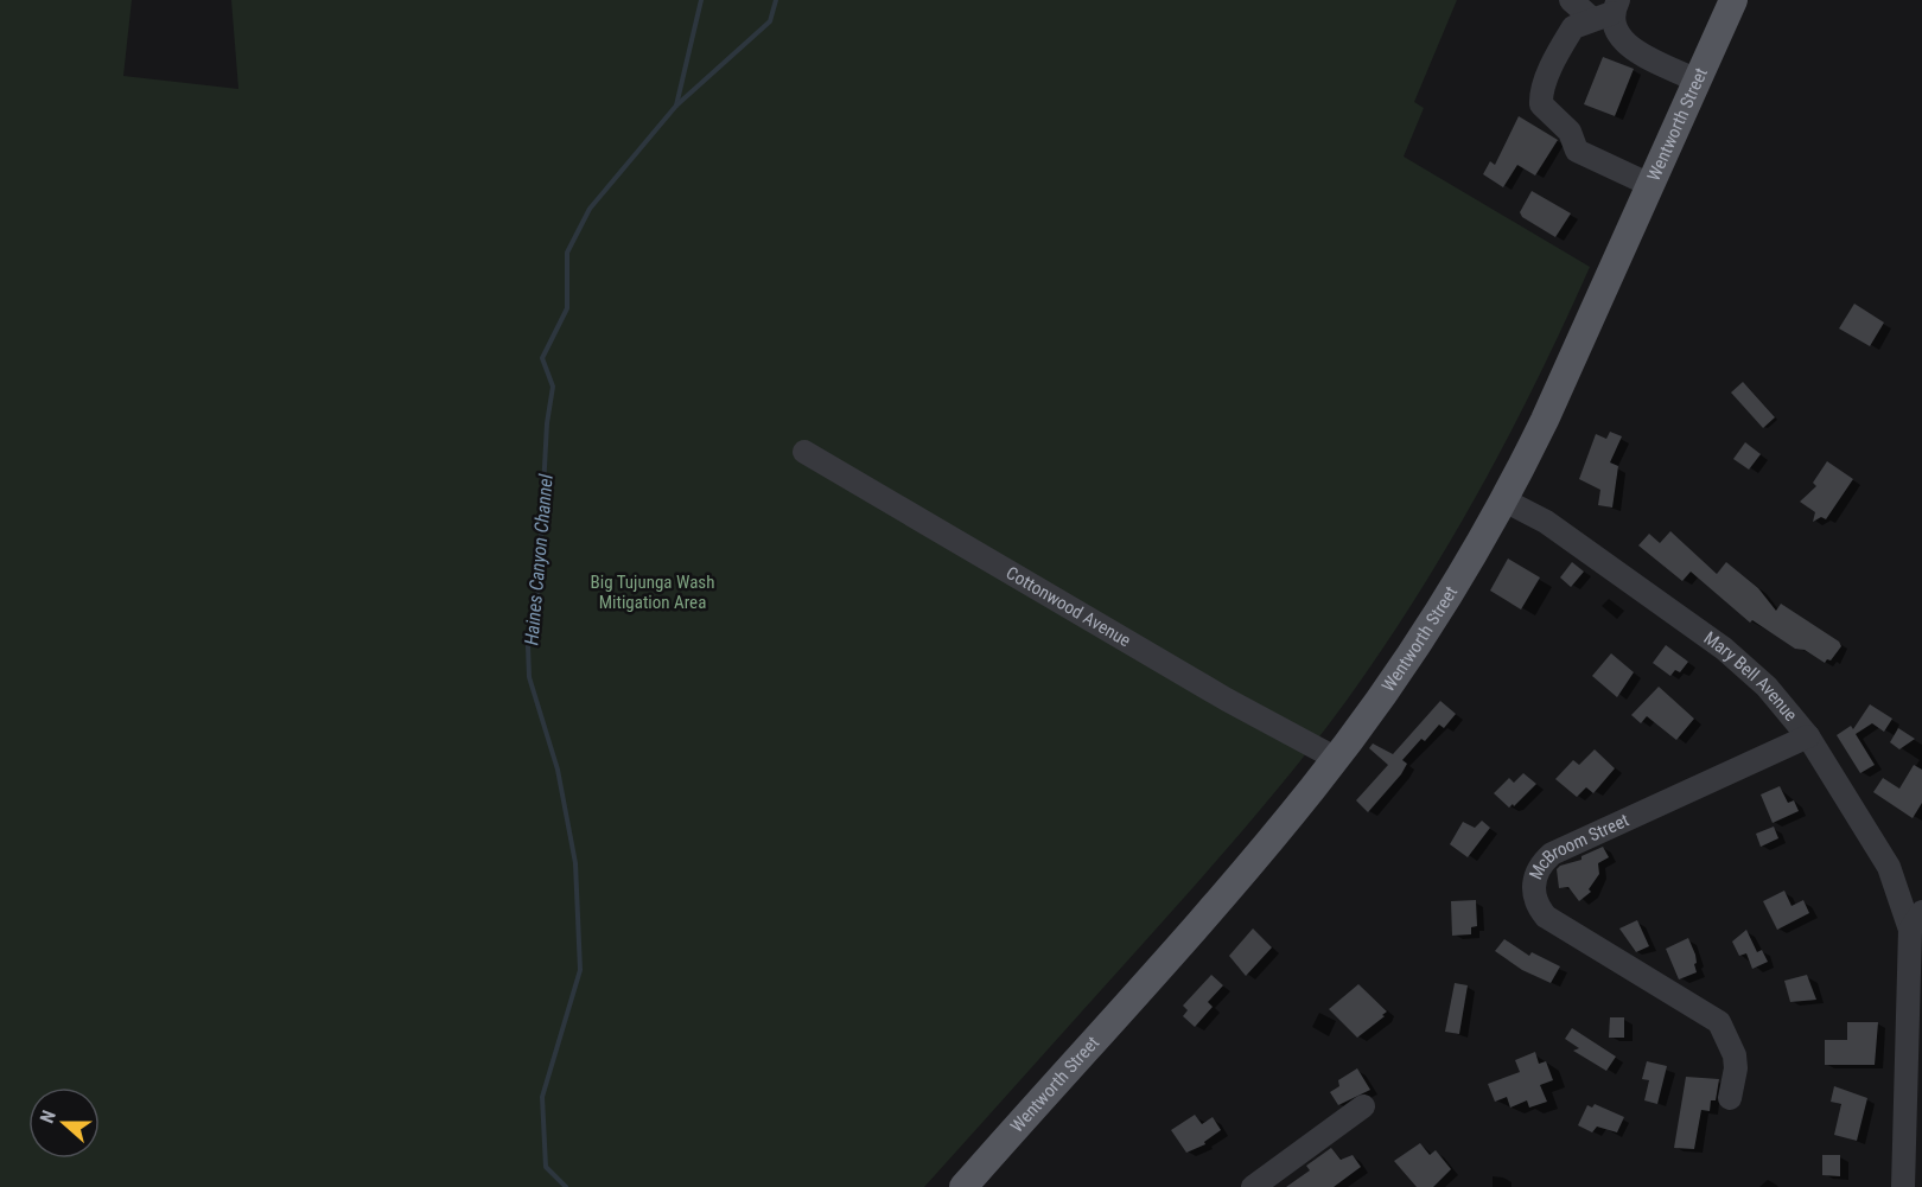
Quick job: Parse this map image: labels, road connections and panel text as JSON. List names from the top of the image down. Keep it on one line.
{"streets":{"main road":["Wentworth Street"],"street":["Cottonwood Avenue","Mary Bell Avenue","McBroom Street"]},"crossings":[["Wentworth Street","Cottonwood Avenue"],["Wentworth Street","Mary Bell Avenue"],["Mary Bell Avenue","McBroom Street"]],"water":["Haines Canyon Channel"],"parks":["Big Tujunga Wash Mitigation Area"],"north":"left"}
